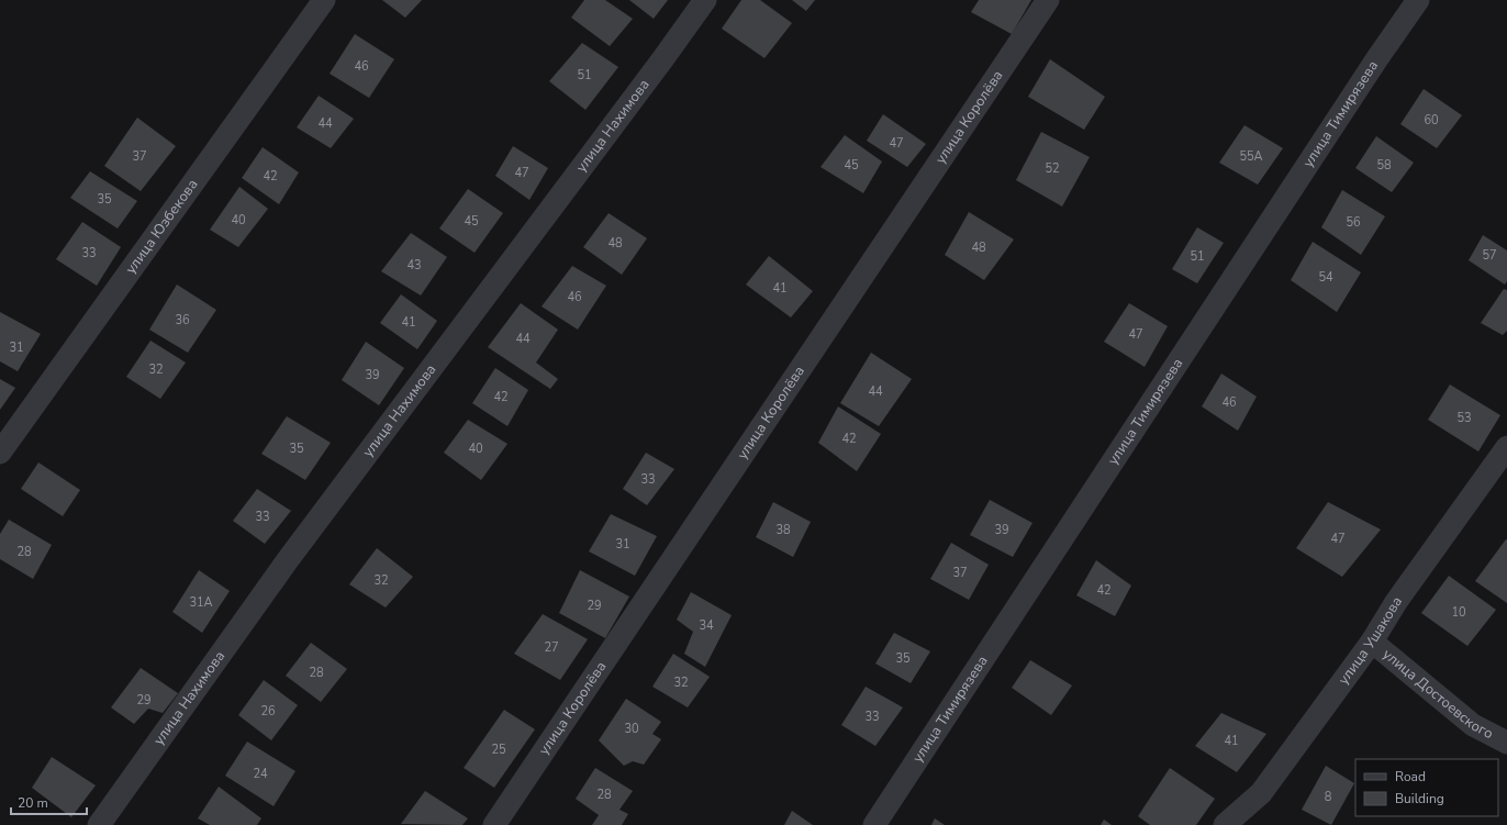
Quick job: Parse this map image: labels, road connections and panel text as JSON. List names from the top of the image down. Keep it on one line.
{"streets":{"street":["улица Тимирязева","улица Королёва","улица Нахимова","улица Юзбекова","улица Ушакова","улица Достоевского"]},"crossings":[["улица Ушакова","улица Достоевского"]],"house_numbers":["46","51","60","44","47","37","55А","45","58","52","47","42","35","40","45","56","48","48","33","57","51","43","54","41","46","36","41","47","44","31","32","39","44","42","46","53","42","35","40","33","33","38","39","47","31","28","37","32","42","31А","29","10","34","27","35","28","32","29","26","33","30","41","25","24","28","8"],"legend":["Road","Building"],"scale_bar":"20 m"}
